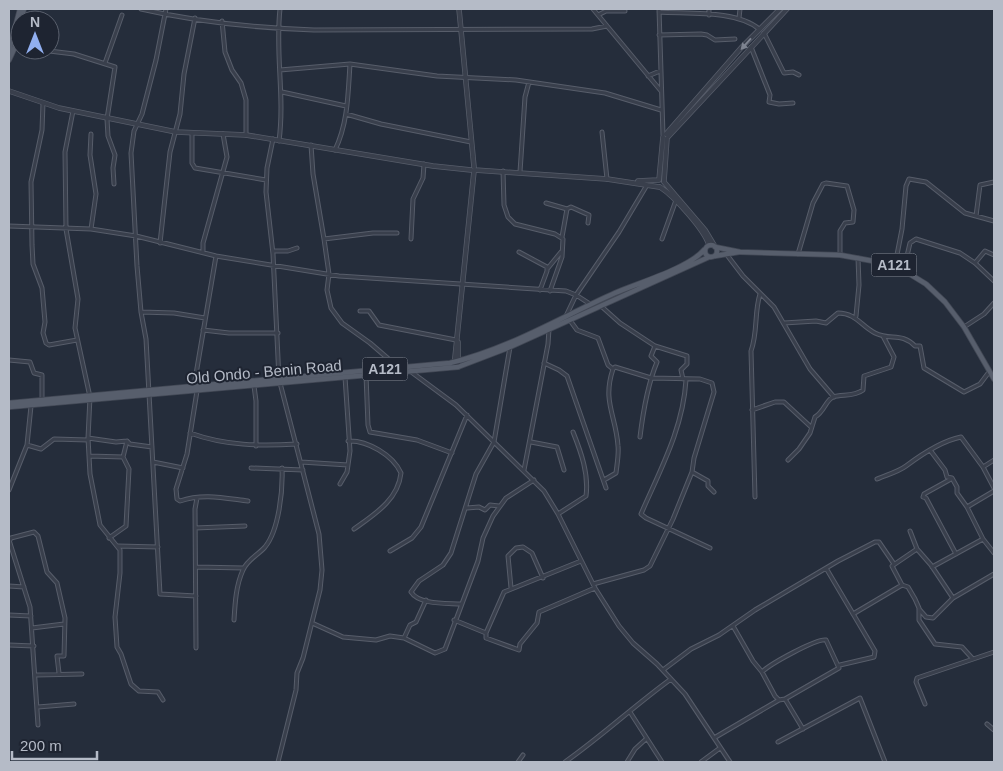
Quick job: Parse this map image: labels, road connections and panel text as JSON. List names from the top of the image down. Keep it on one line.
{"streets":{"main road":["A121","Old Ondo - Benin Road"]},"scale_bar":"200 m","north":"top"}
